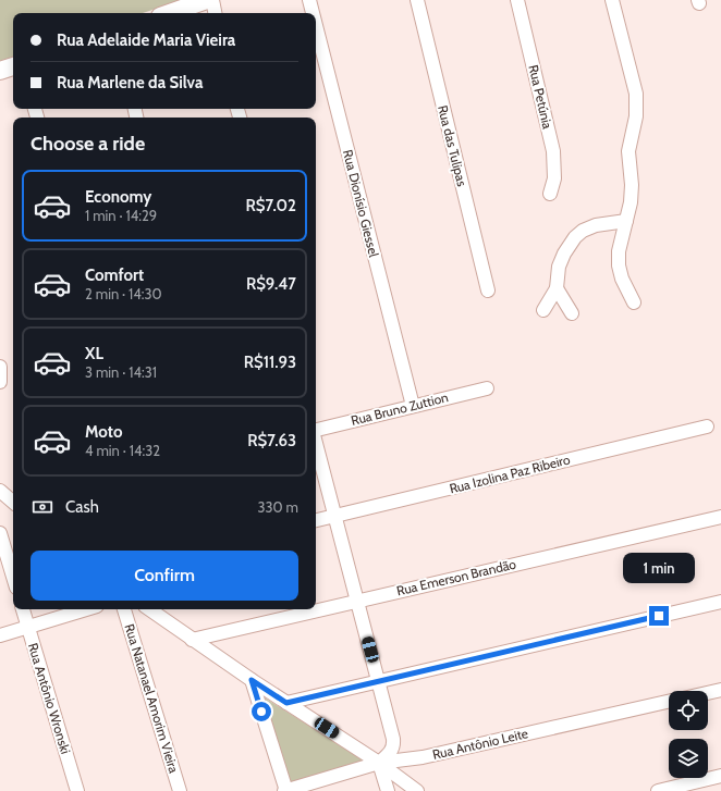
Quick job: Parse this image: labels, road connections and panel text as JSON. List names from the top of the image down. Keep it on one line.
{"streets":{"street":["Rua Petúnia","Rua das Tulipas","Rua Dionísio Giessel","Rua Bruno Zuttion","Rua Izolina Paz Ribeiro","Rua Emerson Brandão","Rua Antônio Wronski","Rua Natanael Amorim Vieira","Rua Antônio Leite"]},"crossings":[["Rua Dionísio Giessel","Rua Bruno Zuttion"]],"page":{"banner":["Rua Adelaide Maria Vieira","Rua Marlene da Silva"],"heading":"Choose a ride","list":[{"name":"Economy","note":"1 min · 14:29","value":"R$7.02"},{"name":"Comfort","note":"2 min · 14:30","value":"R$9.47"},{"name":"XL","note":"3 min · 14:31","value":"R$11.93"},{"name":"Moto","note":"4 min · 14:32","value":"R$7.63"}],"pay":["Cash","330 m"],"buttons":"Confirm","bubble":"1 min"}}
